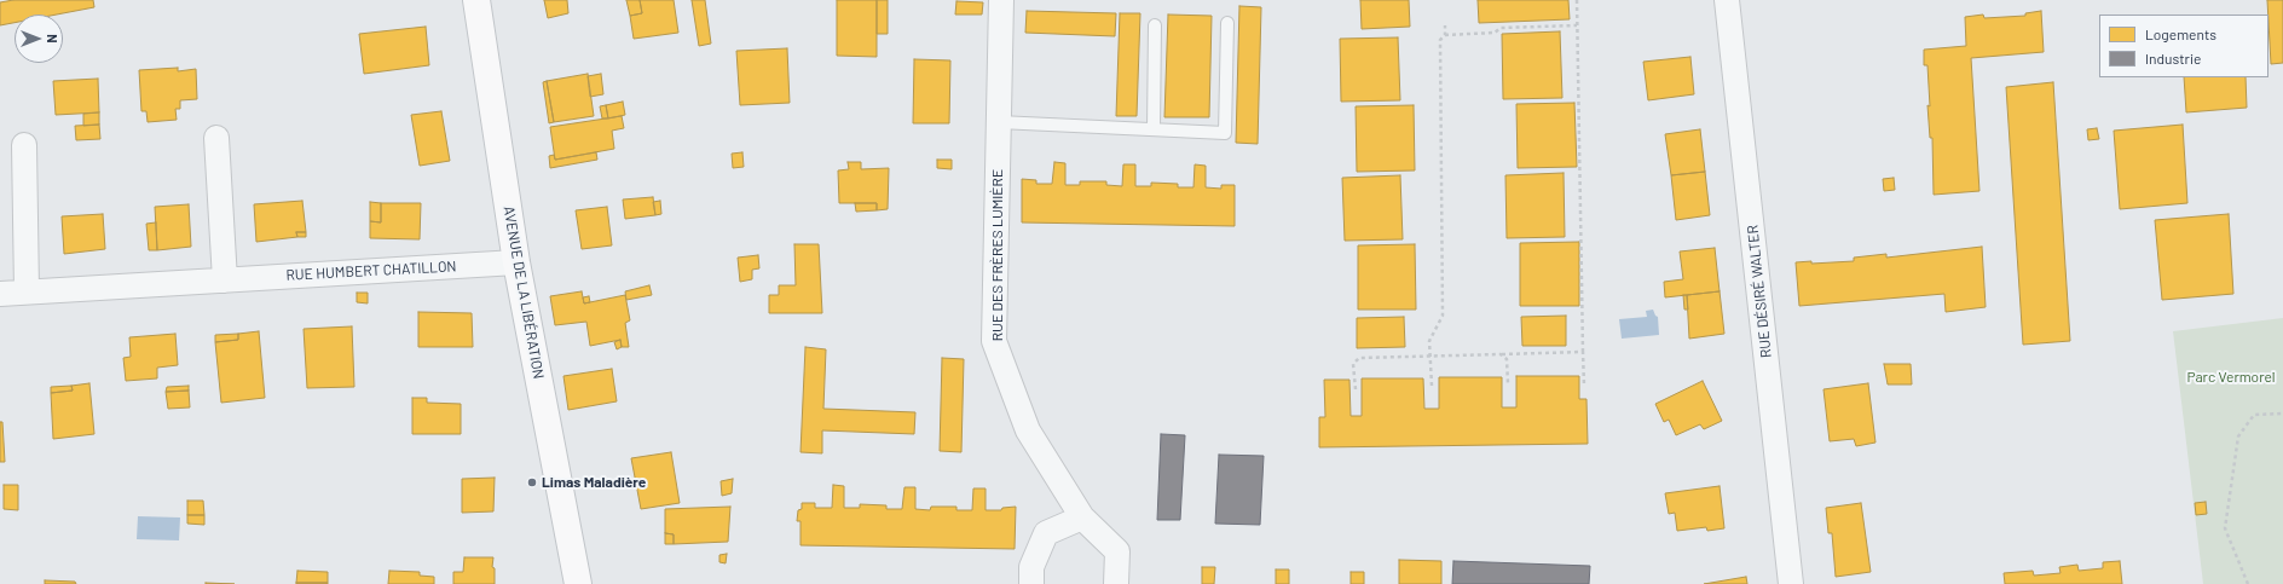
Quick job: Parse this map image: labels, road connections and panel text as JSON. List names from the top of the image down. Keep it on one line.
{"streets":{"main road":["AVENUE DE LA LIBÉRATION"],"street":["RUE DES FRÈRES LUMIÈRE","RUE HUMBERT CHATILLON","RUE DÉSIRÉ WALTER"]},"crossings":[["RUE HUMBERT CHATILLON","AVENUE DE LA LIBÉRATION"]],"parks":["Parc Vermorel"],"places":["Limas Maladière"],"legend":["Logements","Industrie"],"north":"right"}
